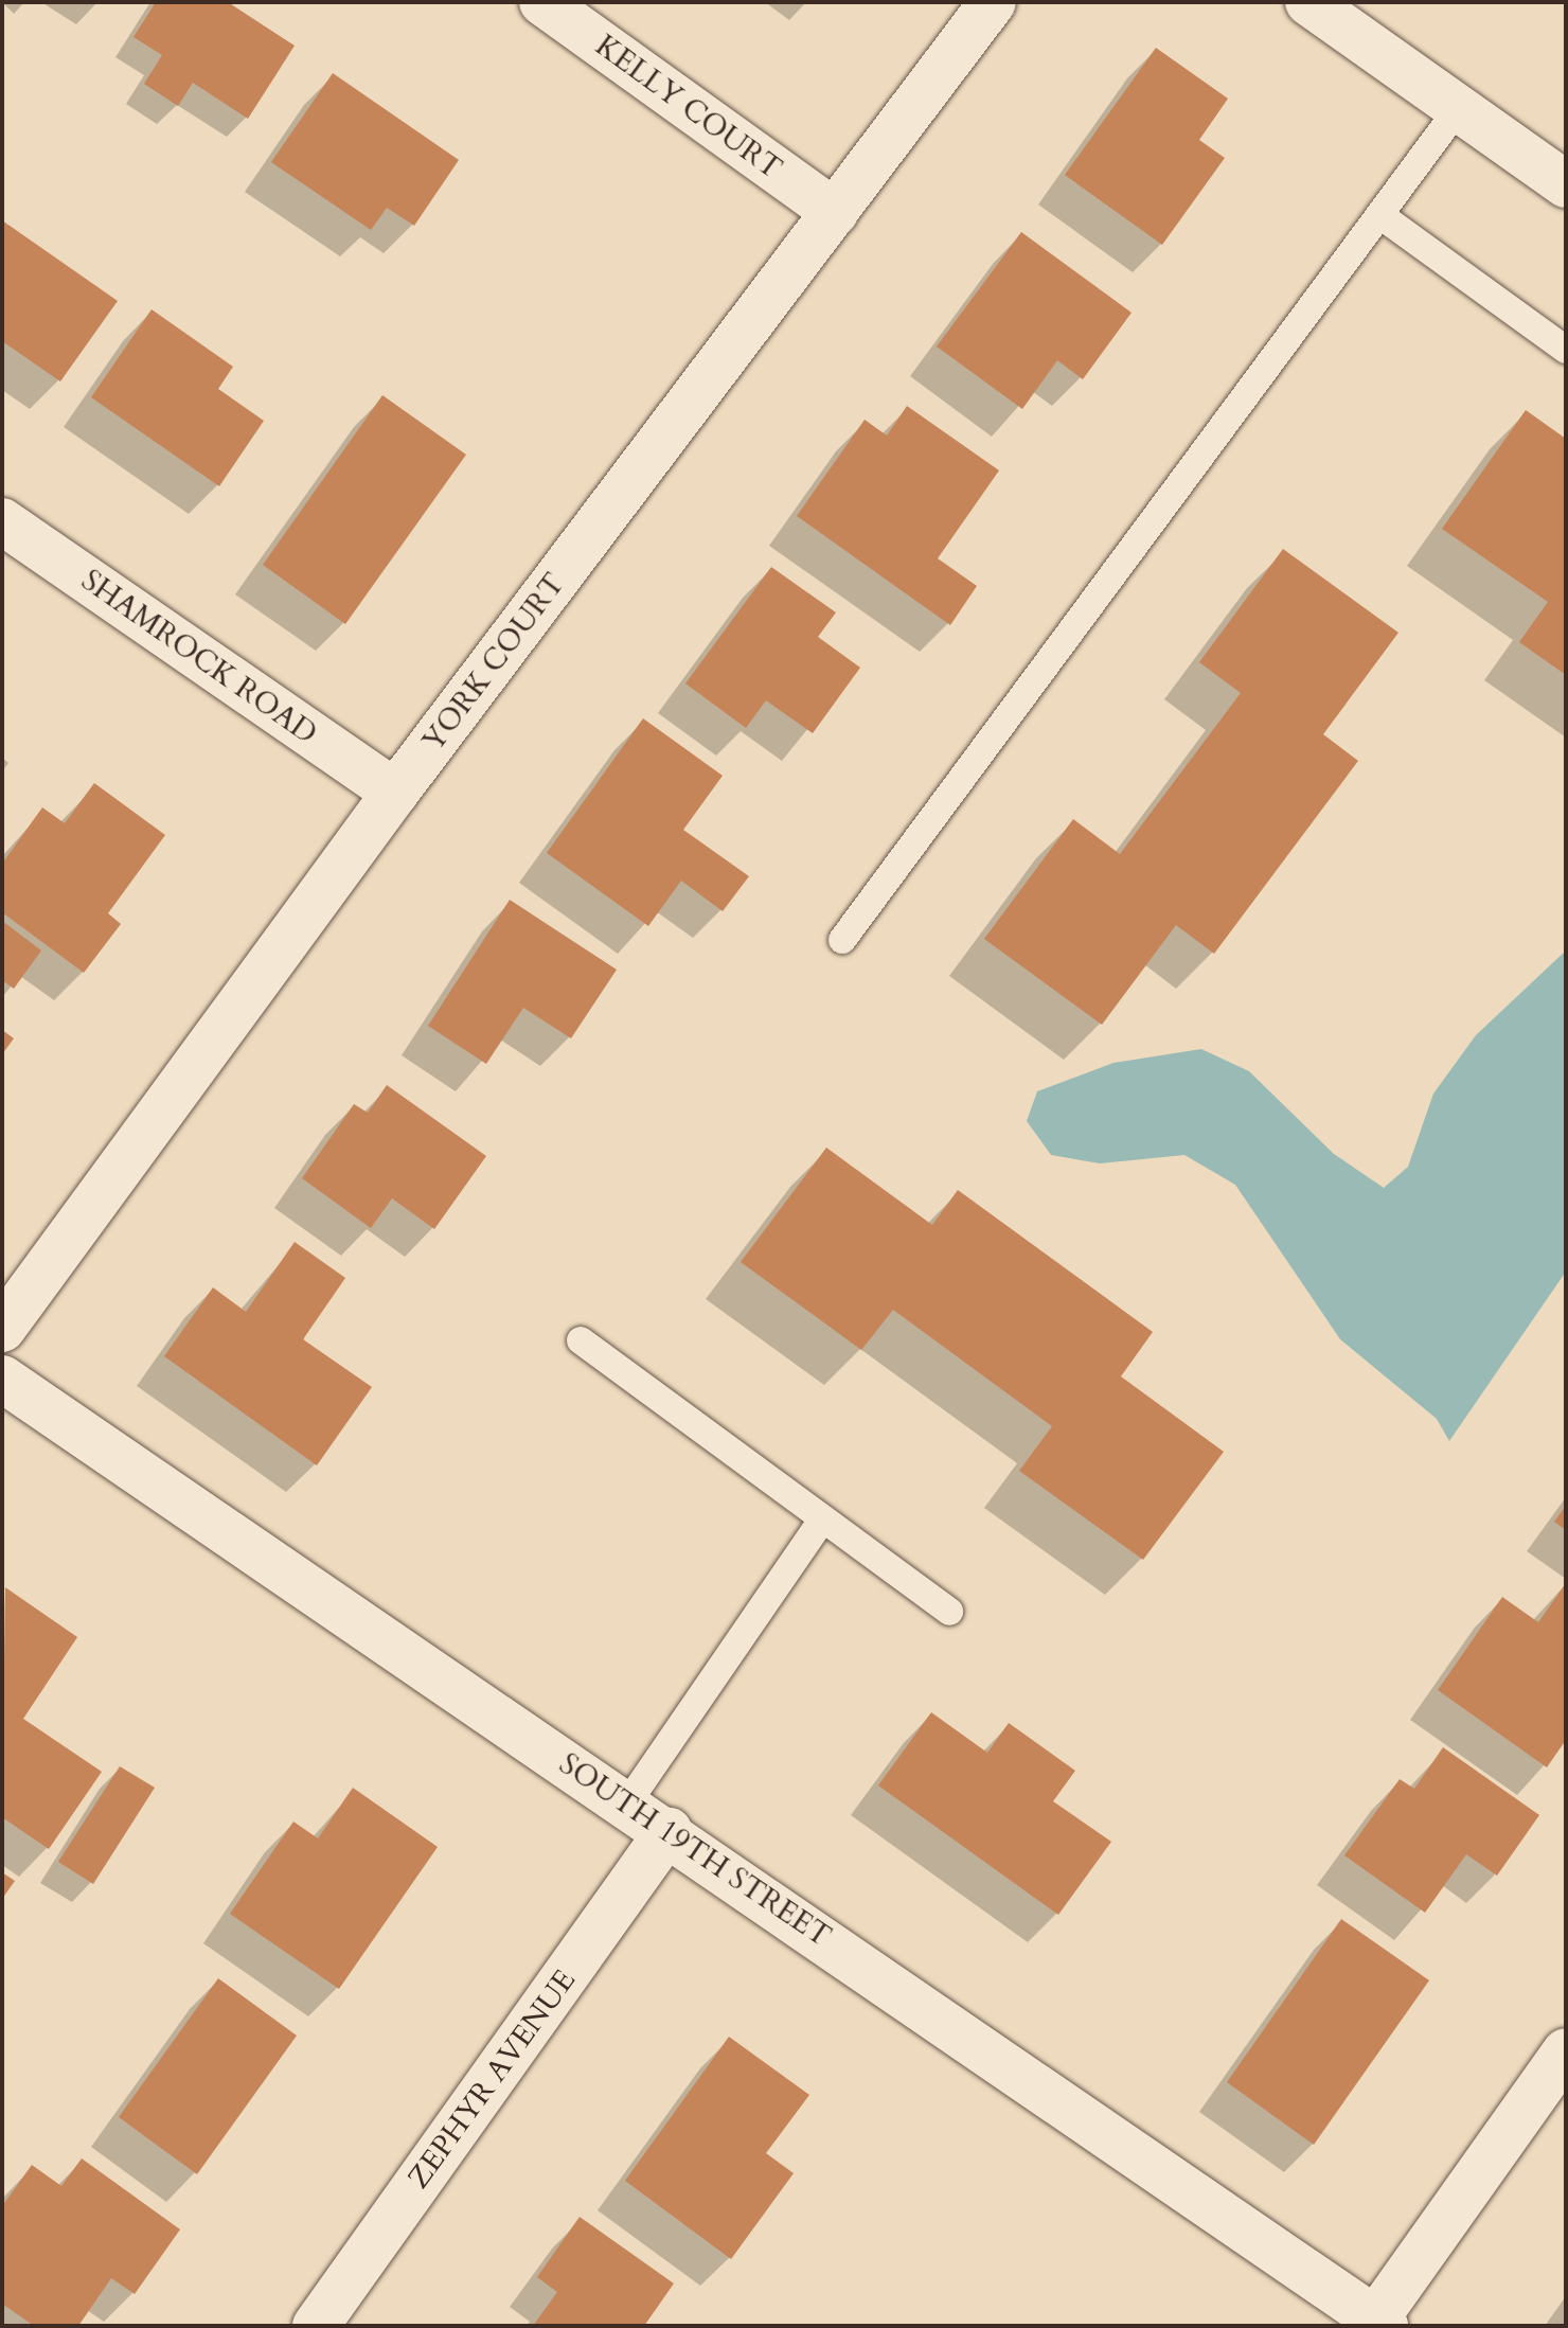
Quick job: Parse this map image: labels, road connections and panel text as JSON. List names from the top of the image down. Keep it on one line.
{"streets":{"street":["KELLY COURT","SHAMROCK ROAD","YORK COURT","SOUTH 19TH STREET","ZEPHYR AVENUE"]},"crossings":[["KELLY COURT","YORK COURT"],["SHAMROCK ROAD","YORK COURT"],["SOUTH 19TH STREET","ZEPHYR AVENUE"]]}
